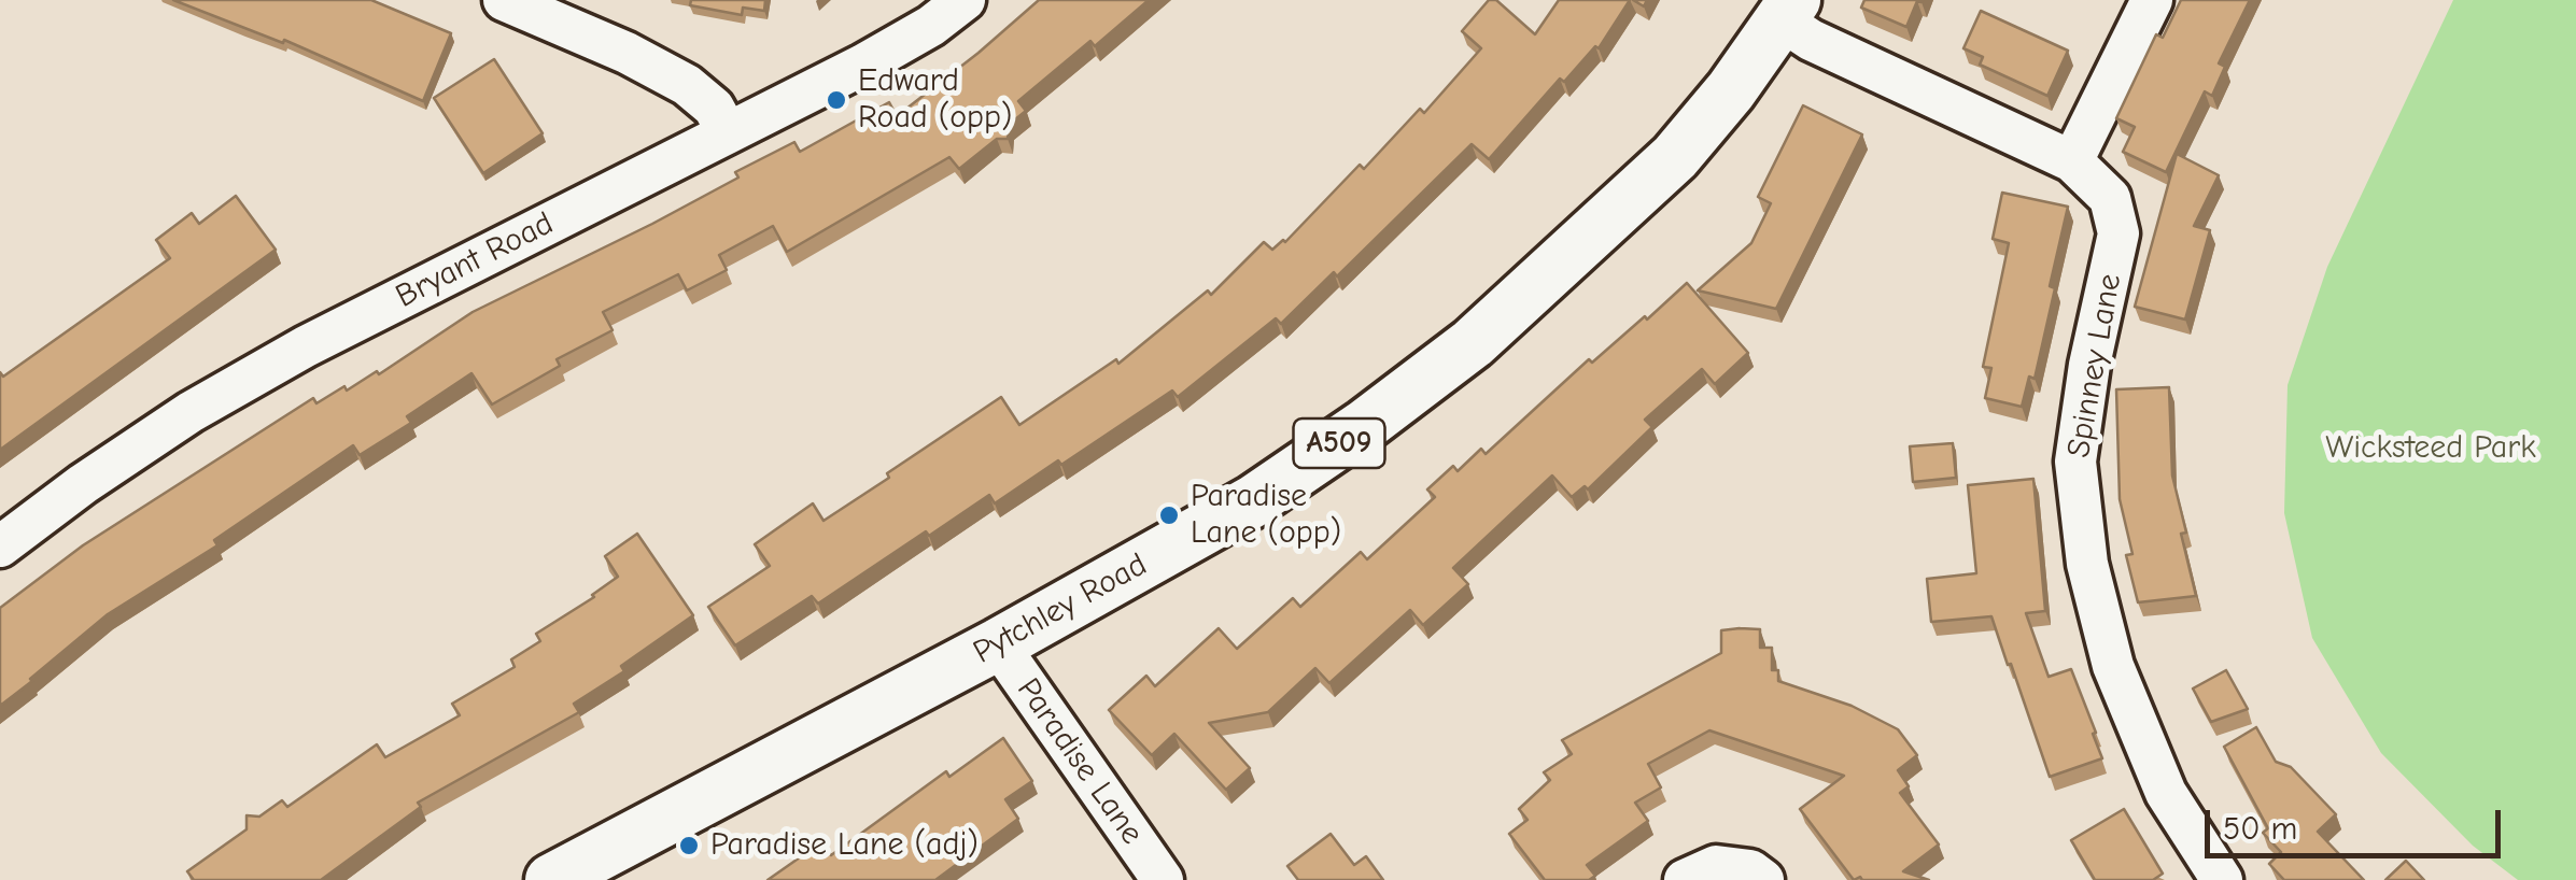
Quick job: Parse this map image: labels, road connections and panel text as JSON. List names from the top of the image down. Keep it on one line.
{"streets":{"main road":["A509","Pytchley Road"],"street":["Bryant Road","Spinney Lane","Paradise Lane"]},"crossings":[["Spinney Lane","Pytchley Road"],["Pytchley Road","Paradise Lane"]],"parks":["Wicksteed Park"],"places":["Edward Road (opp)","Paradise Lane (opp)","Paradise Lane (adj)"],"scale_bar":"50 m"}
